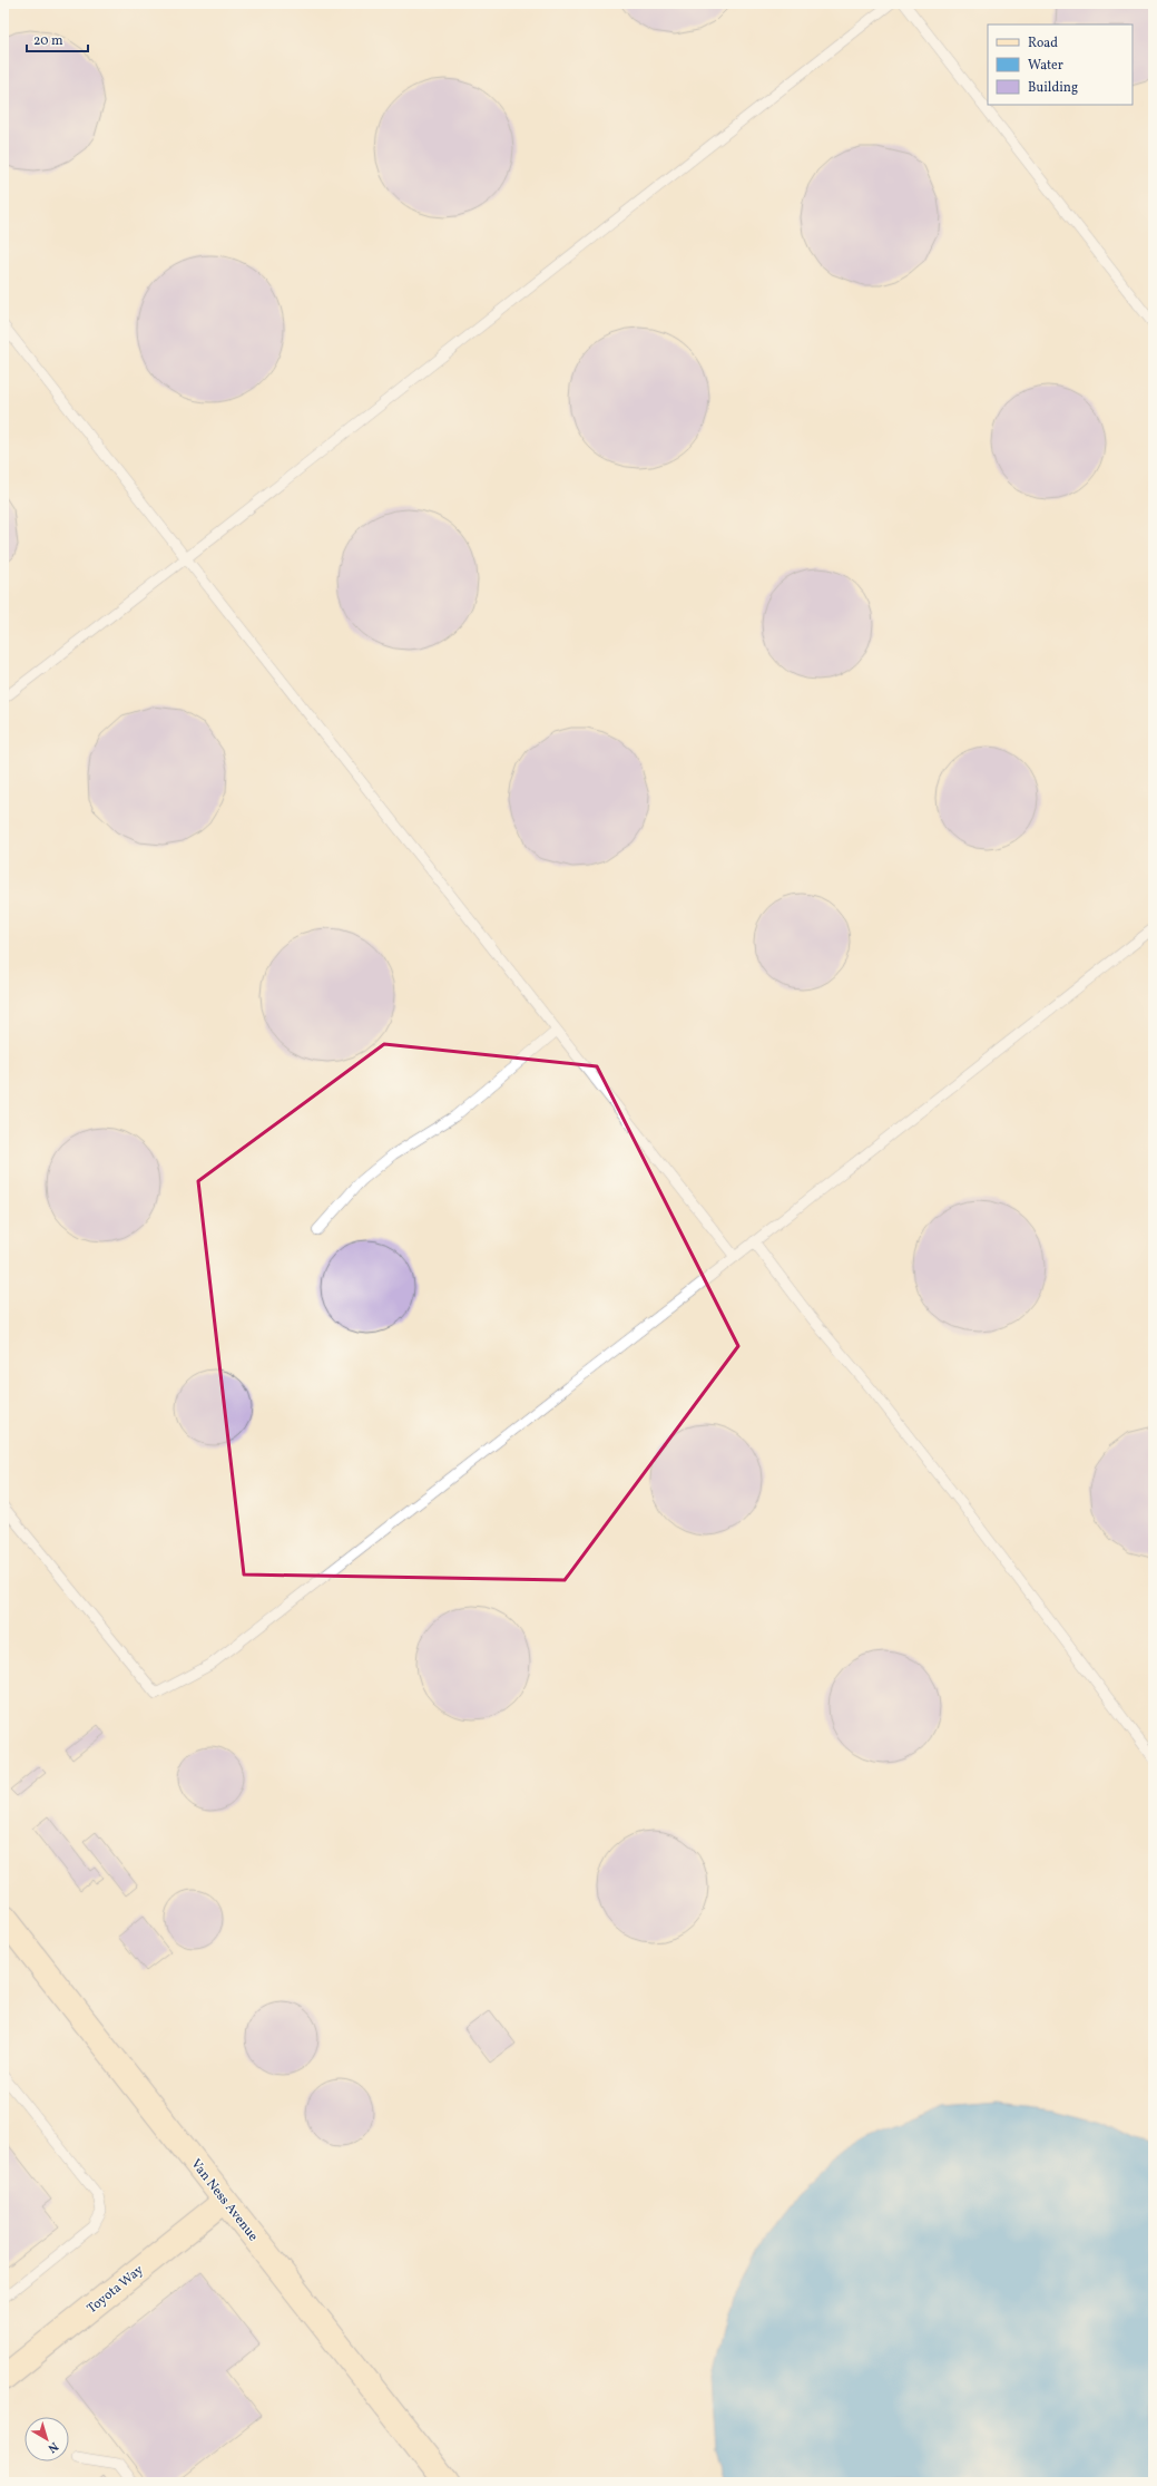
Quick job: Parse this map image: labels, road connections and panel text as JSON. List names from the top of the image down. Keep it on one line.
{"streets":{"main road":["Van Ness Avenue","Toyota Way"]},"crossings":[["Van Ness Avenue","Toyota Way"]],"legend":["Road","Water","Building"],"scale_bar":"20 m","north":"bottom right"}
